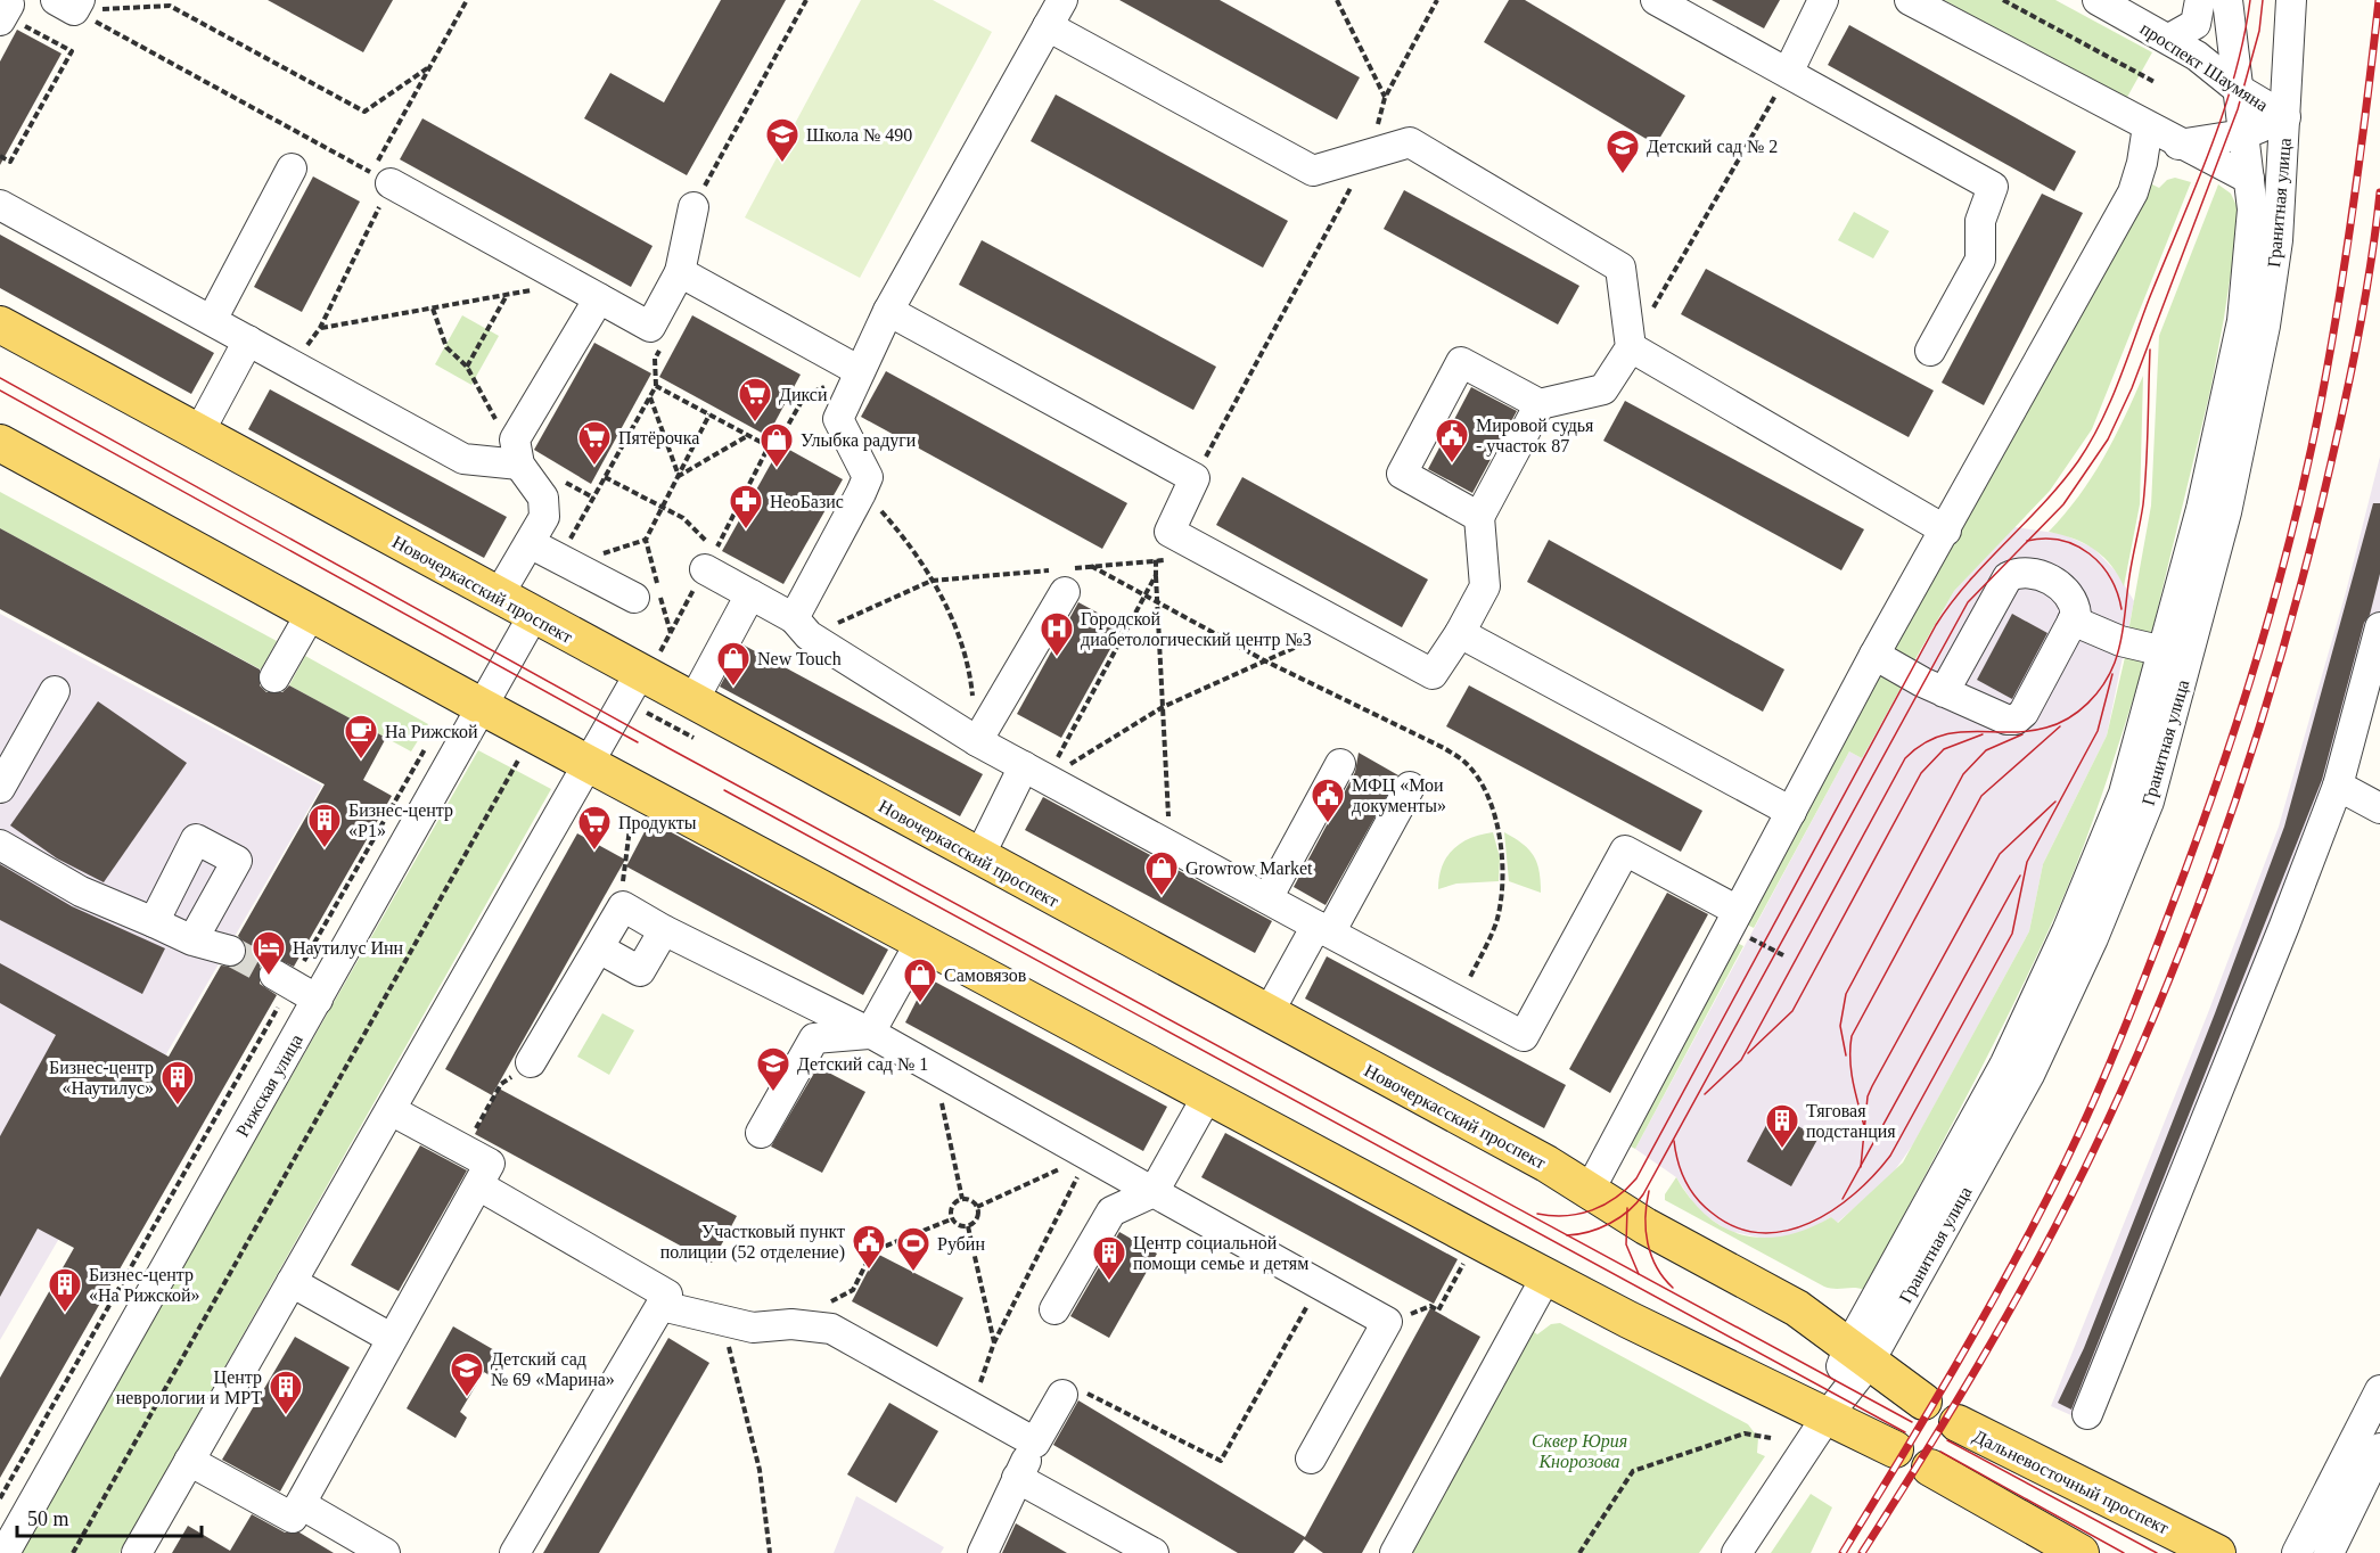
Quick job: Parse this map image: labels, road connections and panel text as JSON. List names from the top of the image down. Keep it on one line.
{"streets":{"main road":["Новочеркасский проспект","Дальневосточный проспект"],"street":["проспект Шаумяна","Гранитная улица","Рижская улица"]},"crossings":[["проспект Шаумяна","Гранитная улица"],["Гранитная улица","Новочеркасский проспект"],["Новочеркасский проспект","Рижская улица"]],"parks":["Сквер Юрия Кнорозова"],"places":{"school or university":["Школа № 490","Детский сад № 2","Детский сад № 1","Детский сад № 69 «Марина»"],"supermarket":["Дикси","Пятёрочка","Продукты"],"public building":["Мировой судья - участок 87","МФЦ «Мои документы»","Участковый пункт полиции (52 отделение)"],"shop":["Улыбка радуги","New Touch","Growrow Market","Самовязов"],"pharmacy":["НеоБазис"],"hospital":["Городской диабетологический центр №3"],"cafe":["На Рижской"],"building":["Бизнес-центр «Р1»","Бизнес-центр «Наутилус»","Тяговая подстанция","Центр социальной помощи семье и детям","Бизнес-центр «На Рижской»","Центр неврологии и МРТ"],"hotel":["Наутилус Инн"],"sports":["Рубин"]},"scale_bar":"50 m"}
